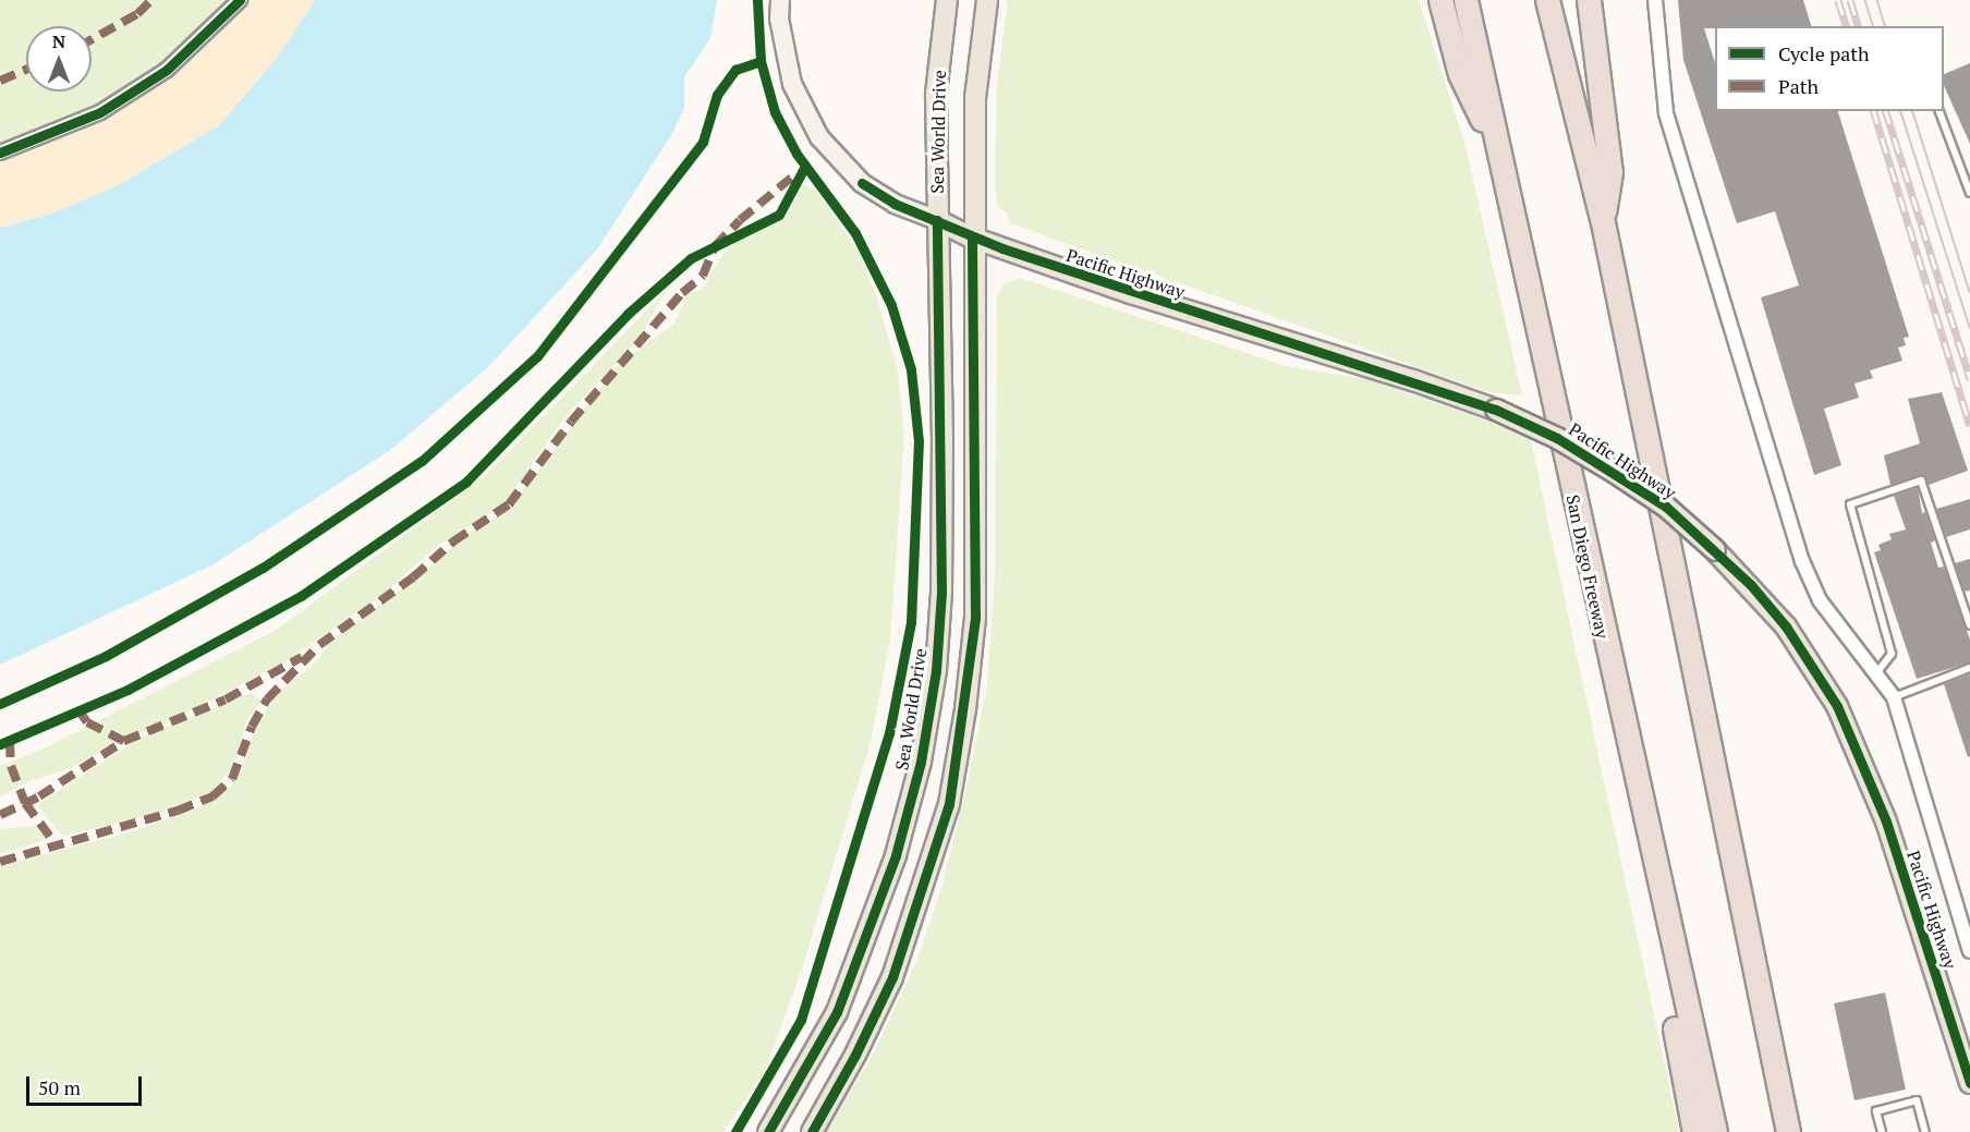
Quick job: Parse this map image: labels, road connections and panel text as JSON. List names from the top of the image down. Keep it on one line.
{"streets":{"highway":["San Diego Freeway"],"main road":["Sea World Drive","Pacific Highway"]},"crossings":[["Sea World Drive","Pacific Highway"]],"legend":["Cycle path","Path"],"scale_bar":"50 m","north":"top"}
